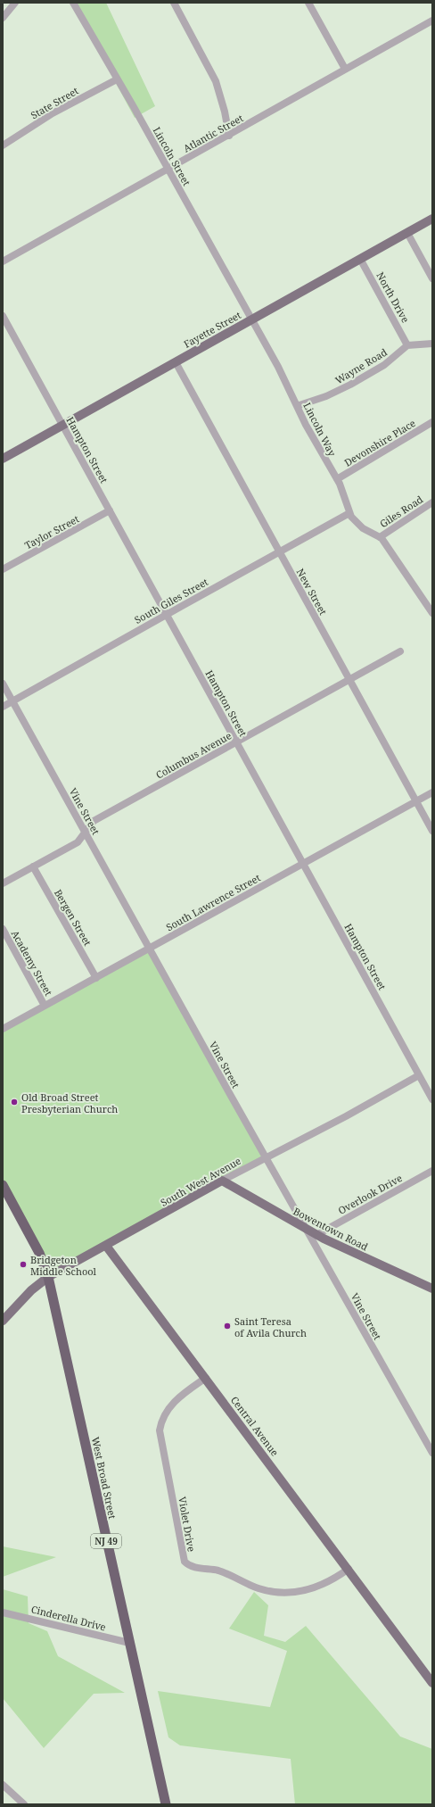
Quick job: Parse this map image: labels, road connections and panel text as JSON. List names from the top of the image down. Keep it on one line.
{"streets":{"highway":["West Broad Street","NJ 49"],"main road":["Fayette Street","South West Avenue","Bowentown Road","Central Avenue"],"street":["State Street","Atlantic Street","Lincoln Street","North Drive","Wayne Road","Lincoln Way","Devonshire Place","Hampton Street","Giles Road","Taylor Street","New Street","South Giles Street","Columbus Avenue","Vine Street","South Lawrence Street","Bergen Street","Academy Street","Overlook Drive","Violet Drive","Cinderella Drive"]},"crossings":[["State Street","Lincoln Street"],["Atlantic Street","Lincoln Street"],["Lincoln Street","Fayette Street"],["Lincoln Street","Lincoln Way"],["North Drive","Fayette Street"],["North Drive","Wayne Road"],["Fayette Street","Lincoln Way"],["Fayette Street","Hampton Street"],["Fayette Street","New Street"],["Wayne Road","Lincoln Way"],["Lincoln Way","Devonshire Place"],["Lincoln Way","Giles Road"],["Lincoln Way","South Giles Street"],["Hampton Street","Taylor Street"],["Hampton Street","South Giles Street"],["Hampton Street","Columbus Avenue"],["Hampton Street","South Lawrence Street"],["Hampton Street","South West Avenue"],["New Street","South Giles Street"],["New Street","Columbus Avenue"],["New Street","South Lawrence Street"],["South Giles Street","Vine Street"],["Columbus Avenue","Vine Street"],["Columbus Avenue","Bergen Street"],["Vine Street","South Lawrence Street"],["Vine Street","South West Avenue"],["Vine Street","Bowentown Road"],["South Lawrence Street","Bergen Street"],["South Lawrence Street","Academy Street"],["South West Avenue","Bowentown Road"],["South West Avenue","Central Avenue"],["South West Avenue","West Broad Street"],["Overlook Drive","Bowentown Road"],["Central Avenue","Violet Drive"],["West Broad Street","Cinderella Drive"]],"places":["Old Broad Street Presbyterian Church","Bridgeton Middle School","Saint Teresa of Avila Church"]}
